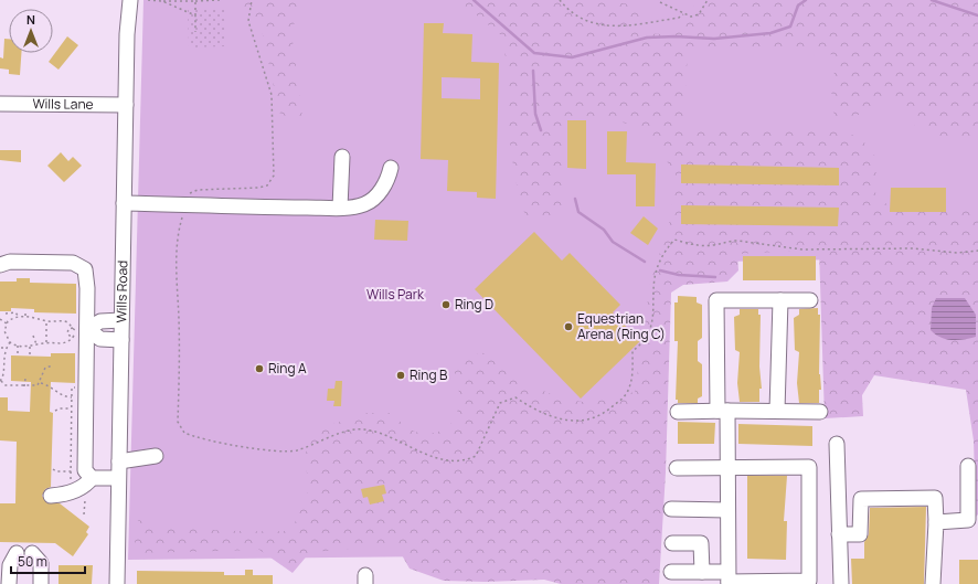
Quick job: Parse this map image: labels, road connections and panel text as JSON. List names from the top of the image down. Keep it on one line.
{"streets":{"street":["Wills Lane","Wills Road"]},"crossings":[["Wills Lane","Wills Road"]],"parks":["Wills Park"],"places":["Ring D","Equestrian Arena (Ring C)","Ring A","Ring B"],"scale_bar":"50 m","north":"top"}
